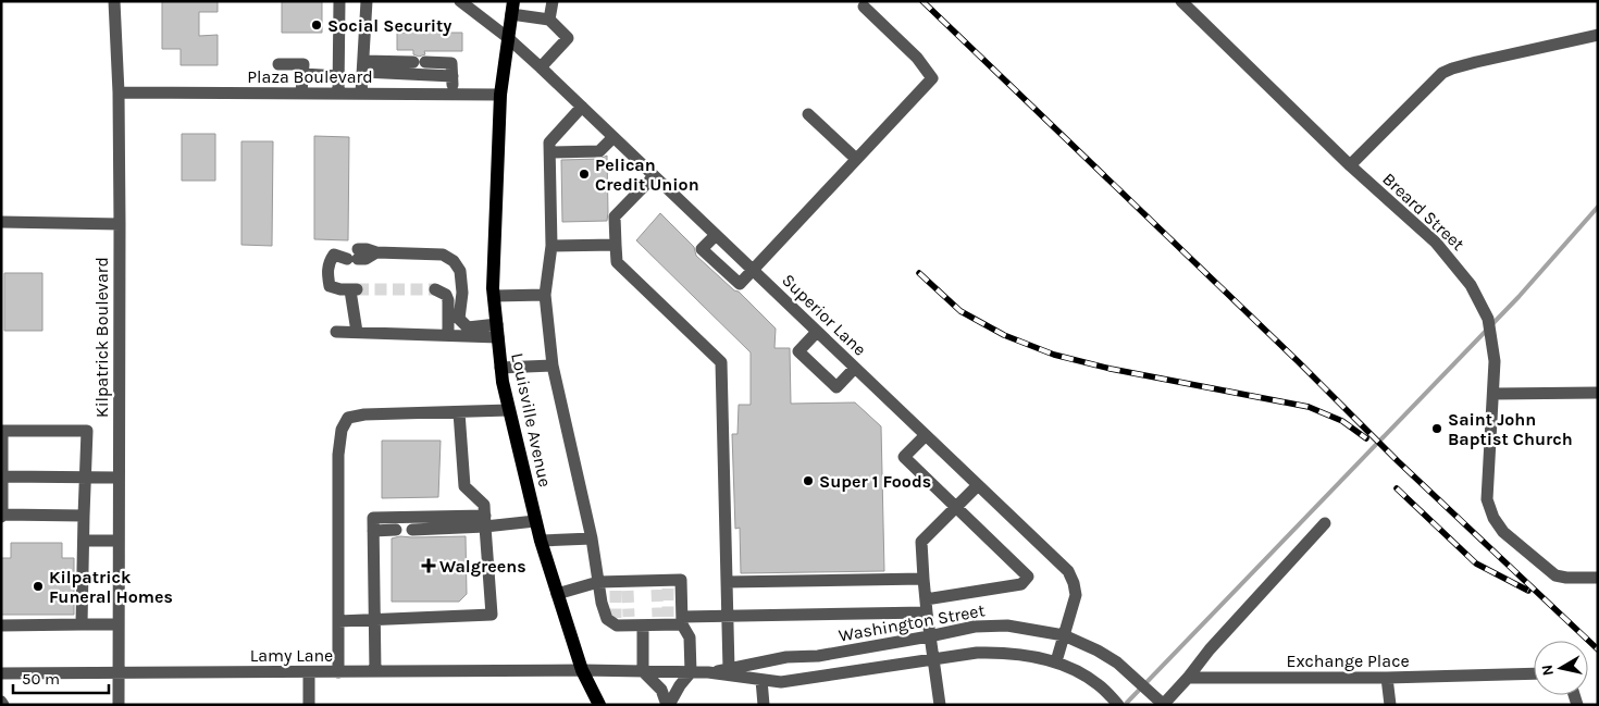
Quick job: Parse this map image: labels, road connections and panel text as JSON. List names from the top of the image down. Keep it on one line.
{"streets":{"main road":["Louisville Avenue"],"street":["Plaza Boulevard","Breard Street","Superior Lane","Kilpatrick Boulevard","Washington Street","Lamy Lane","Exchange Place"]},"crossings":[["Plaza Boulevard","Kilpatrick Boulevard"],["Plaza Boulevard","Louisville Avenue"],["Superior Lane","Louisville Avenue"],["Superior Lane","Washington Street"],["Kilpatrick Boulevard","Lamy Lane"],["Louisville Avenue","Washington Street"],["Louisville Avenue","Lamy Lane"],["Washington Street","Lamy Lane"]],"places":{"other":["Social Security","Pelican Credit Union","Saint John Baptist Church","Super 1 Foods","Kilpatrick Funeral Homes"],"health":["Walgreens"]},"scale_bar":"50 m","north":"left"}
